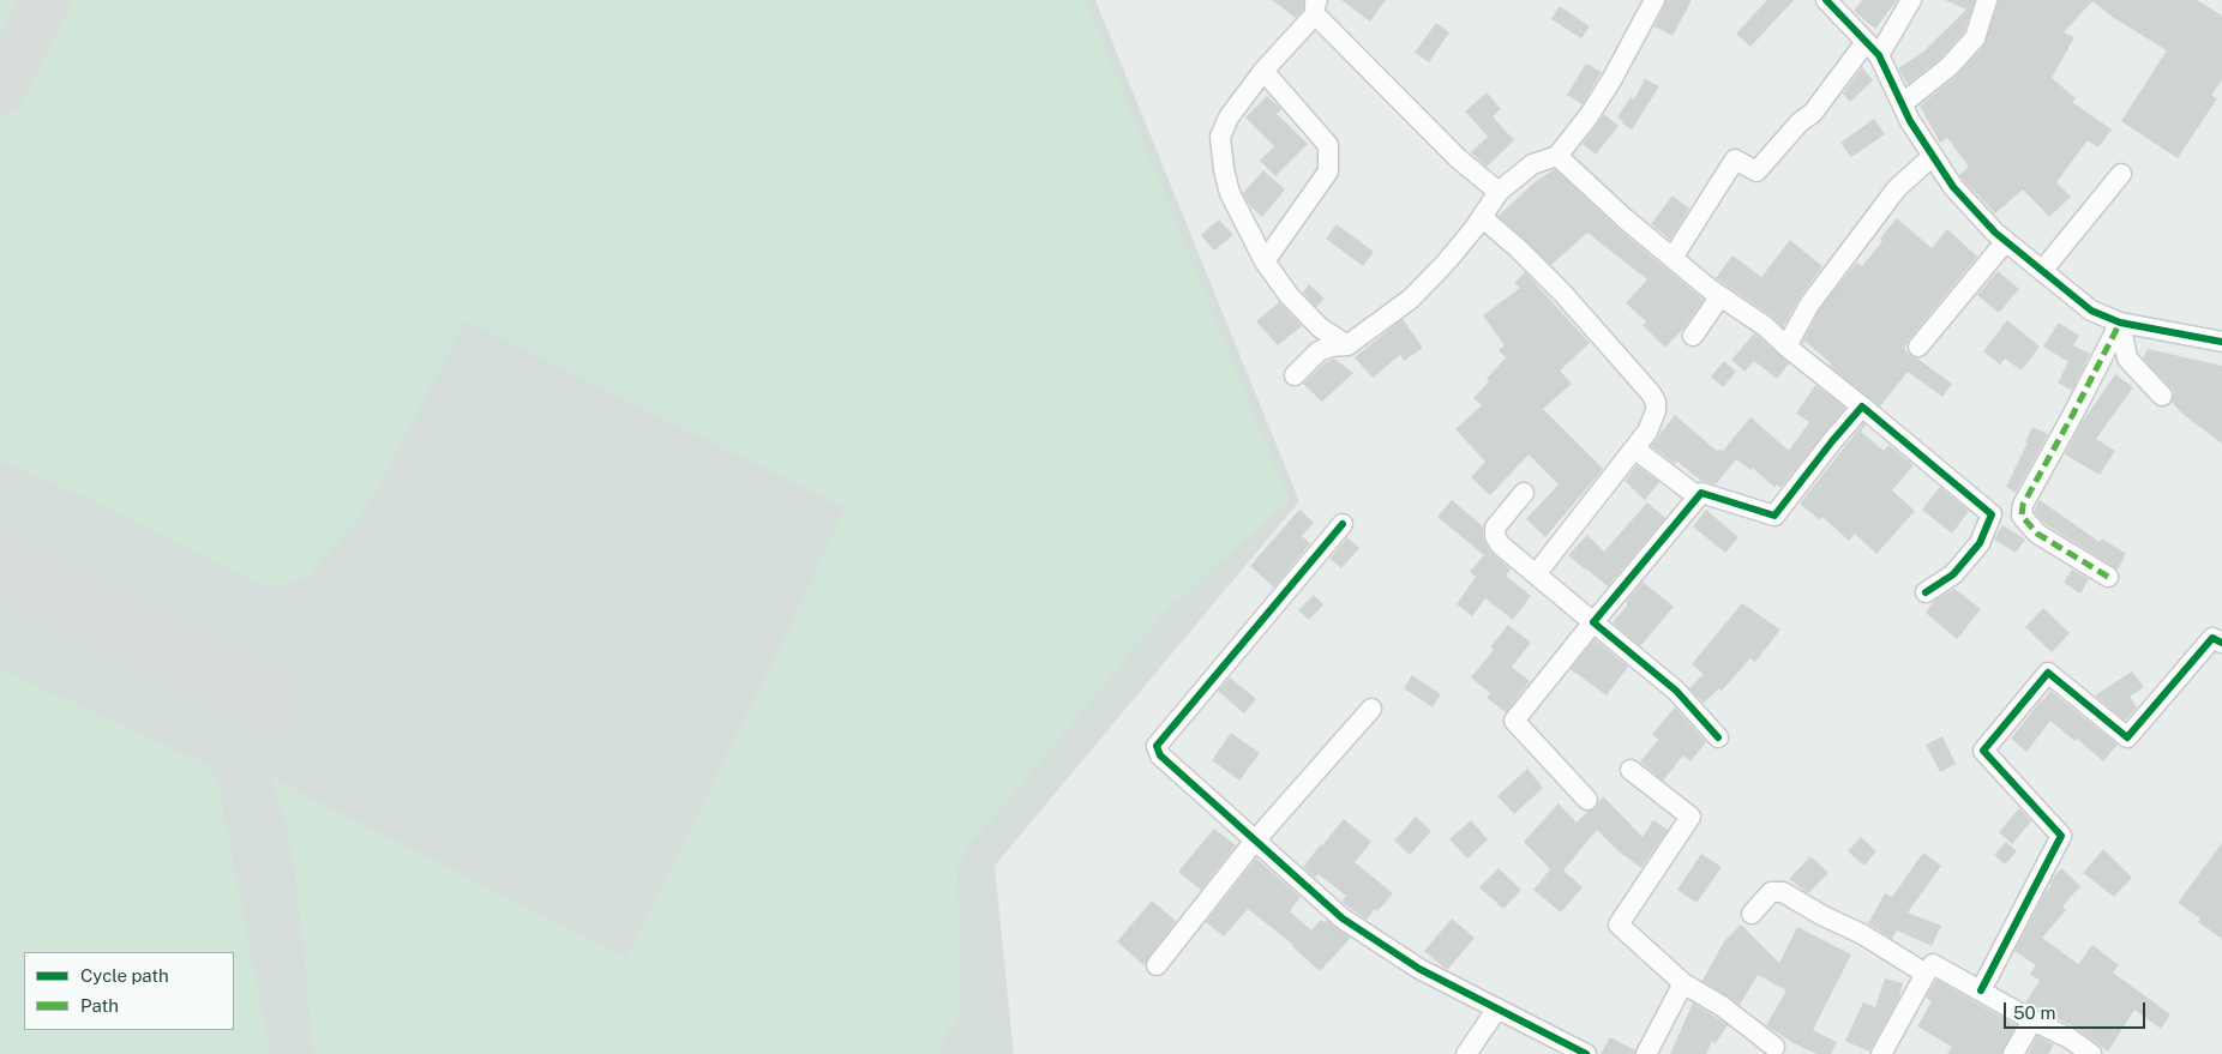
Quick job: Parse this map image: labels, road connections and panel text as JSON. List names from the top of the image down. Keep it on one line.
{"legend":["Cycle path","Path"],"scale_bar":"50 m"}
